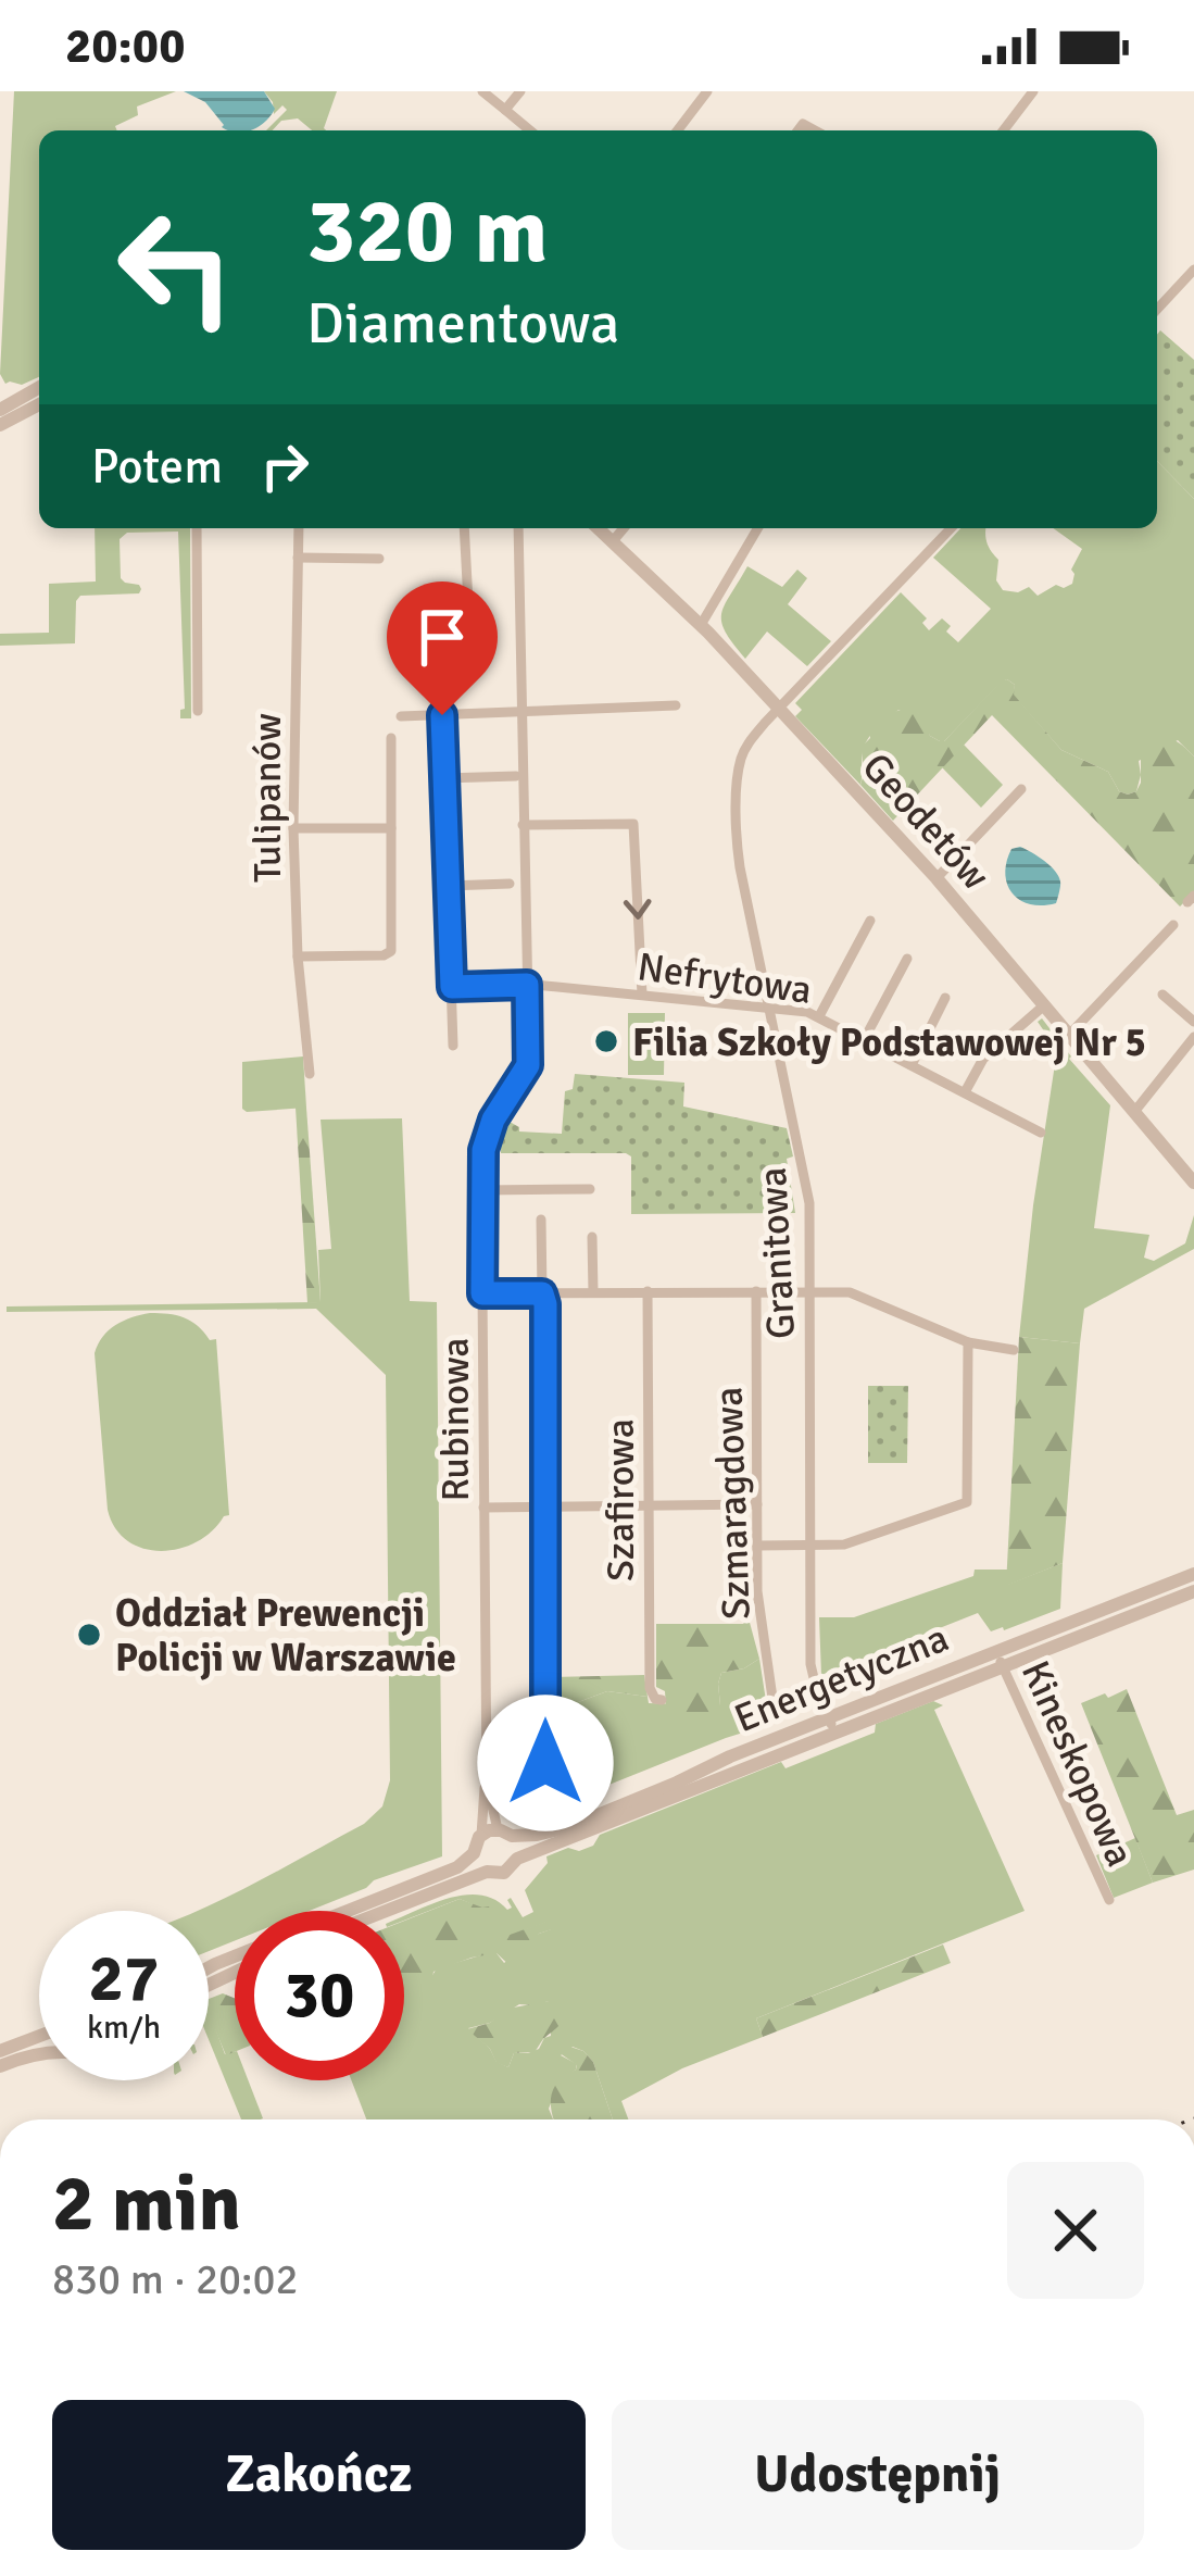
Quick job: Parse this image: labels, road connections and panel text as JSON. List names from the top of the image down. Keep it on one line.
{"streets":{"street":["Tulipanów","Geodetów","Nefrytowa","Granitowa","Rubinowa","Szafirowa","Szmaragdowa","Energetyczna","Kineskopowa"]},"crossings":[["Geodetów","Granitowa"],["Nefrytowa","Granitowa"],["Nefrytowa","Rubinowa"],["Granitowa","Energetyczna"],["Rubinowa","Energetyczna"],["Energetyczna","Kineskopowa"]],"places":["Filia Szkoły Podstawowej Nr 5","Oddział Prewencji Policji w Warszawie"],"page":{"status":"20:00","turn":["320 m","Diamentowa"],"then":"Potem","speed":"27 km/h","limit":"30","heading":["2 min","830 m · 20:02"],"buttons":["Zakończ","Udostępnij"]}}
